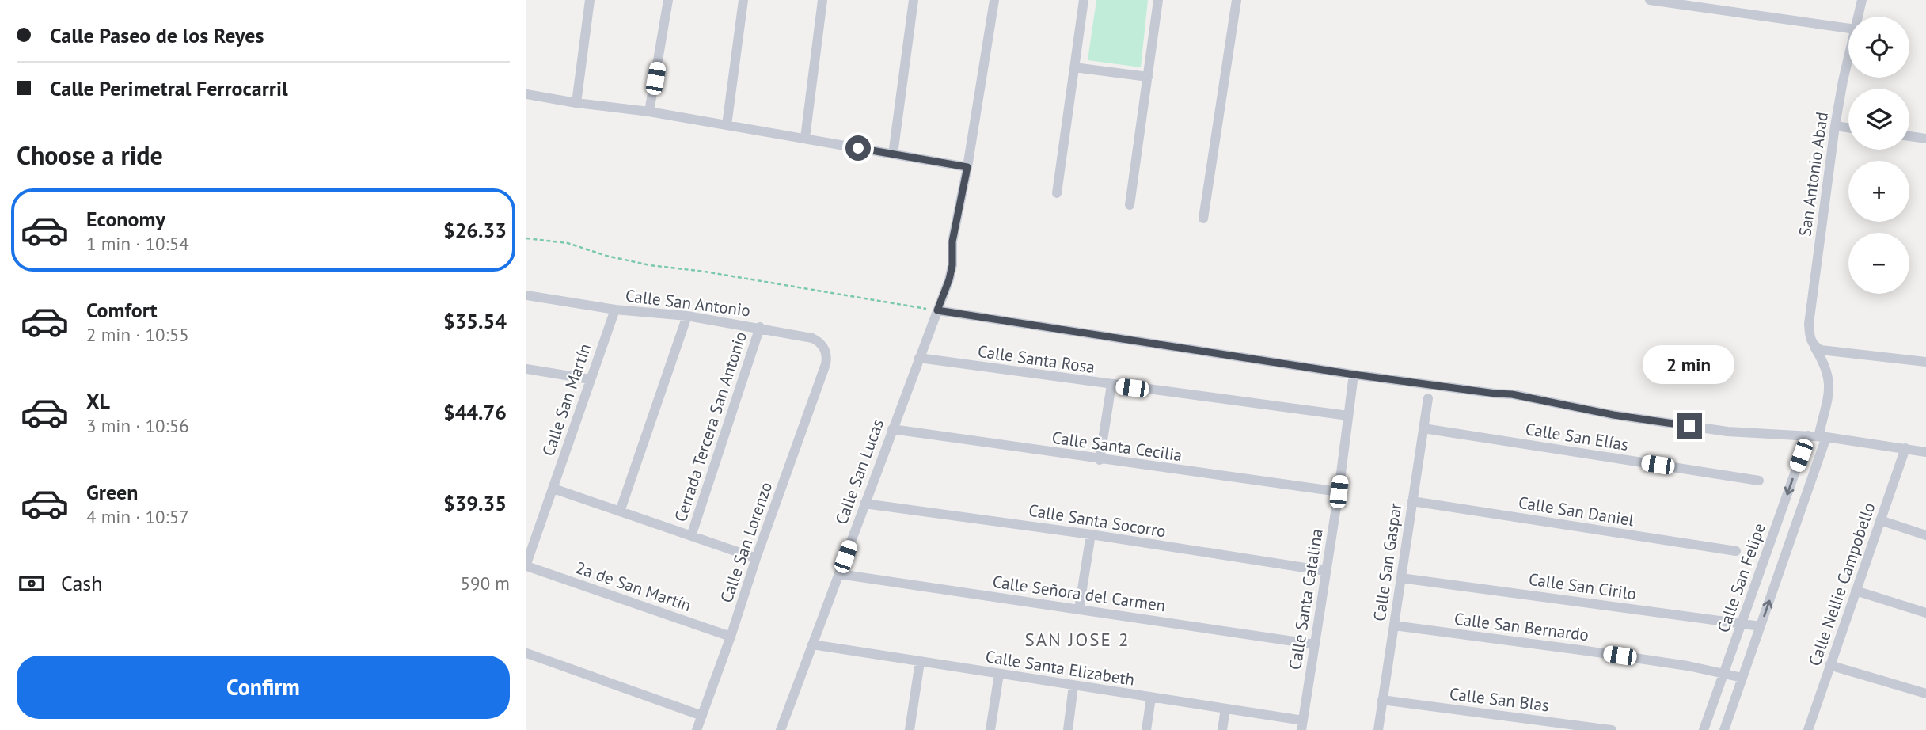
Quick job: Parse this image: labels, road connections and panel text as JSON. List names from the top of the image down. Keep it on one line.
{"streets":{"street":["San Antonio Abad","Calle San Antonio","Calle Santa Rosa","Calle San Martín","Cerrada Tercera San Antonio","Calle San Elías","Calle Santa Cecilia","Calle San Lucas","Calle San Daniel","Calle Santa Socorro","Calle San Lorenzo","Calle San Gaspar","Calle San Felipe","Calle Nellie Campobello","2a de San Martín","Calle San Cirilo","Calle Señora del Carmen","Calle Santa Catalina","Calle San Bernardo","Calle Santa Elizabeth","Calle San Blas"]},"crossings":[["San Antonio Abad","Calle San Felipe"],["Calle San Antonio","Calle San Martín"],["Calle San Antonio","Cerrada Tercera San Antonio"],["Calle San Antonio","Calle San Lorenzo"],["Calle Santa Rosa","Calle San Lucas"],["Calle Santa Rosa","Calle Santa Catalina"],["Calle San Martín","2a de San Martín"],["Calle San Elías","Calle San Gaspar"],["Calle Santa Cecilia","Calle San Lucas"],["Calle Santa Cecilia","Calle Santa Catalina"],["Calle San Lucas","Calle Santa Socorro"],["Calle San Lucas","Calle Señora del Carmen"],["Calle San Lucas","Calle Santa Elizabeth"],["Calle San Daniel","Calle San Gaspar"],["Calle Santa Socorro","Calle Santa Catalina"],["Calle San Lorenzo","2a de San Martín"],["Calle San Gaspar","Calle San Cirilo"],["Calle San Gaspar","Calle San Bernardo"],["Calle San Gaspar","Calle San Blas"],["Calle San Felipe","Calle San Cirilo"],["Calle San Felipe","Calle San Bernardo"],["Calle Señora del Carmen","Calle Santa Catalina"],["Calle Santa Catalina","Calle Santa Elizabeth"]],"districts":["SAN JOSE 2"],"page":{"banner":["Calle Paseo de los Reyes","Calle Perimetral Ferrocarril"],"map_buttons":["+","−"],"heading":"Choose a ride","list":[{"name":"Economy","note":"1 min · 10:54","value":"$26.33"},{"name":"Comfort","note":"2 min · 10:55","value":"$35.54"},{"name":"XL","note":"3 min · 10:56","value":"$44.76"},{"name":"Green","note":"4 min · 10:57","value":"$39.35"}],"bubble":"2 min","pay":["Cash","590 m"],"buttons":"Confirm"}}
